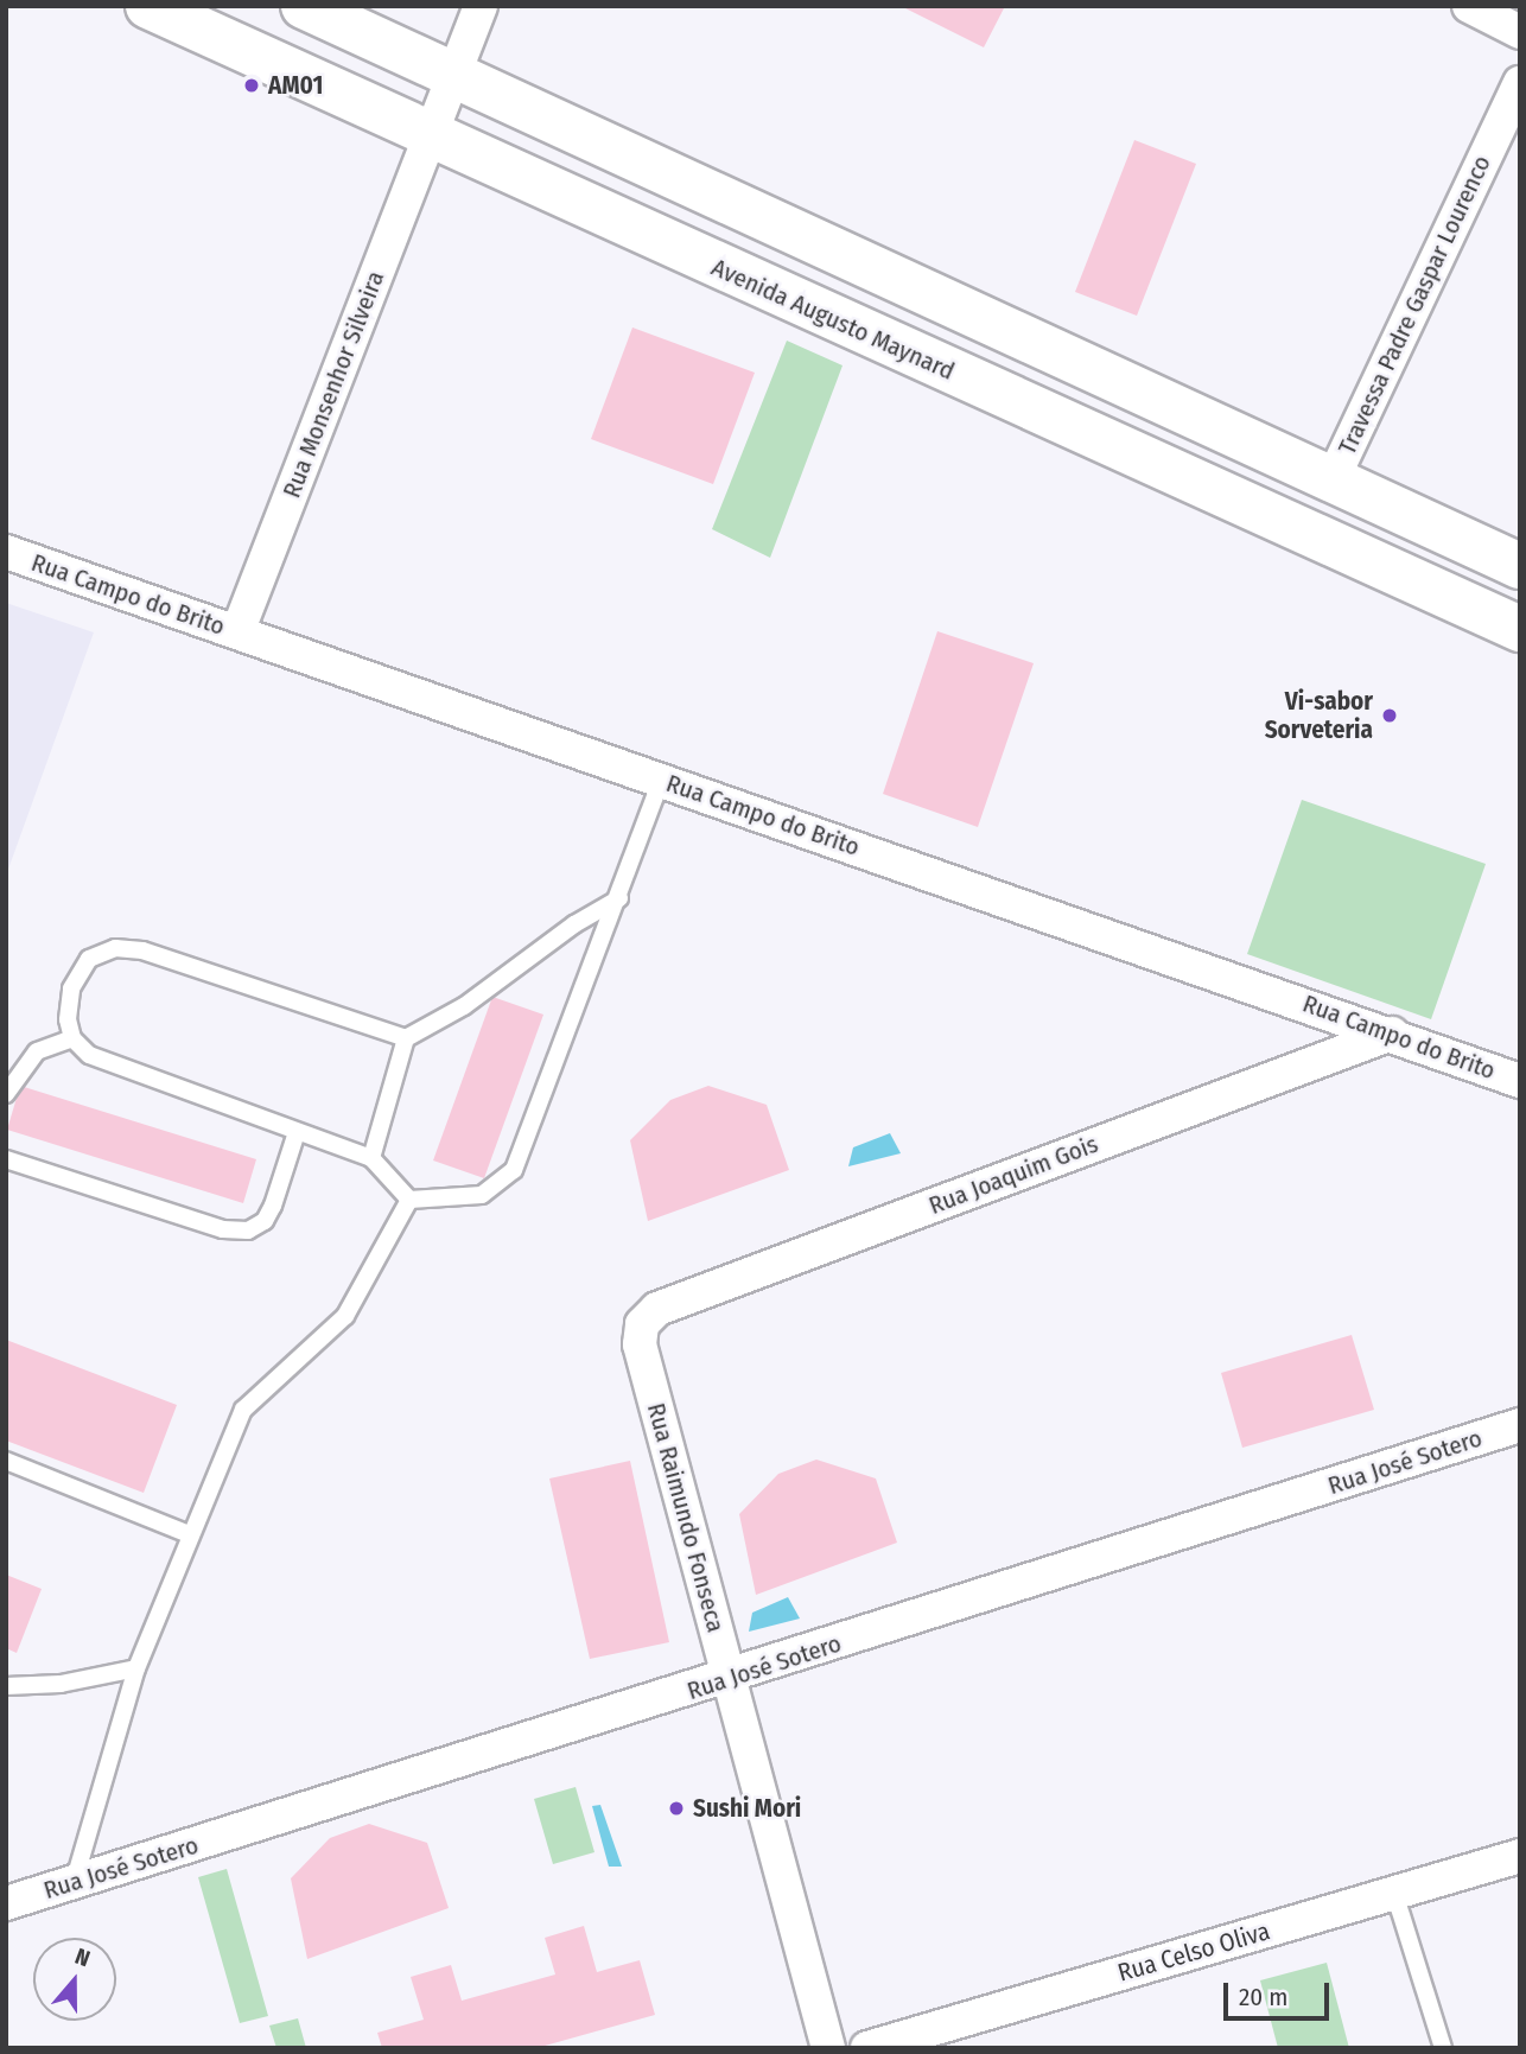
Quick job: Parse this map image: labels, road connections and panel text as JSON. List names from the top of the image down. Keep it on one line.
{"streets":{"street":["Travessa Padre Gaspar Lourenco","Avenida Augusto Maynard","Rua Monsenhor Silveira","Rua Campo do Brito","Rua Joaquim Gois","Rua José Sotero","Rua Raimundo Fonseca","Rua Celso Oliva"]},"crossings":[["Avenida Augusto Maynard","Rua Monsenhor Silveira"],["Rua Monsenhor Silveira","Rua Campo do Brito"],["Rua Campo do Brito","Rua Joaquim Gois"],["Rua Joaquim Gois","Rua Raimundo Fonseca"],["Rua José Sotero","Rua Raimundo Fonseca"]],"places":["AM01","Vi-sabor Sorveteria","Sushi Mori"],"scale_bar":"20 m","north":"top"}
